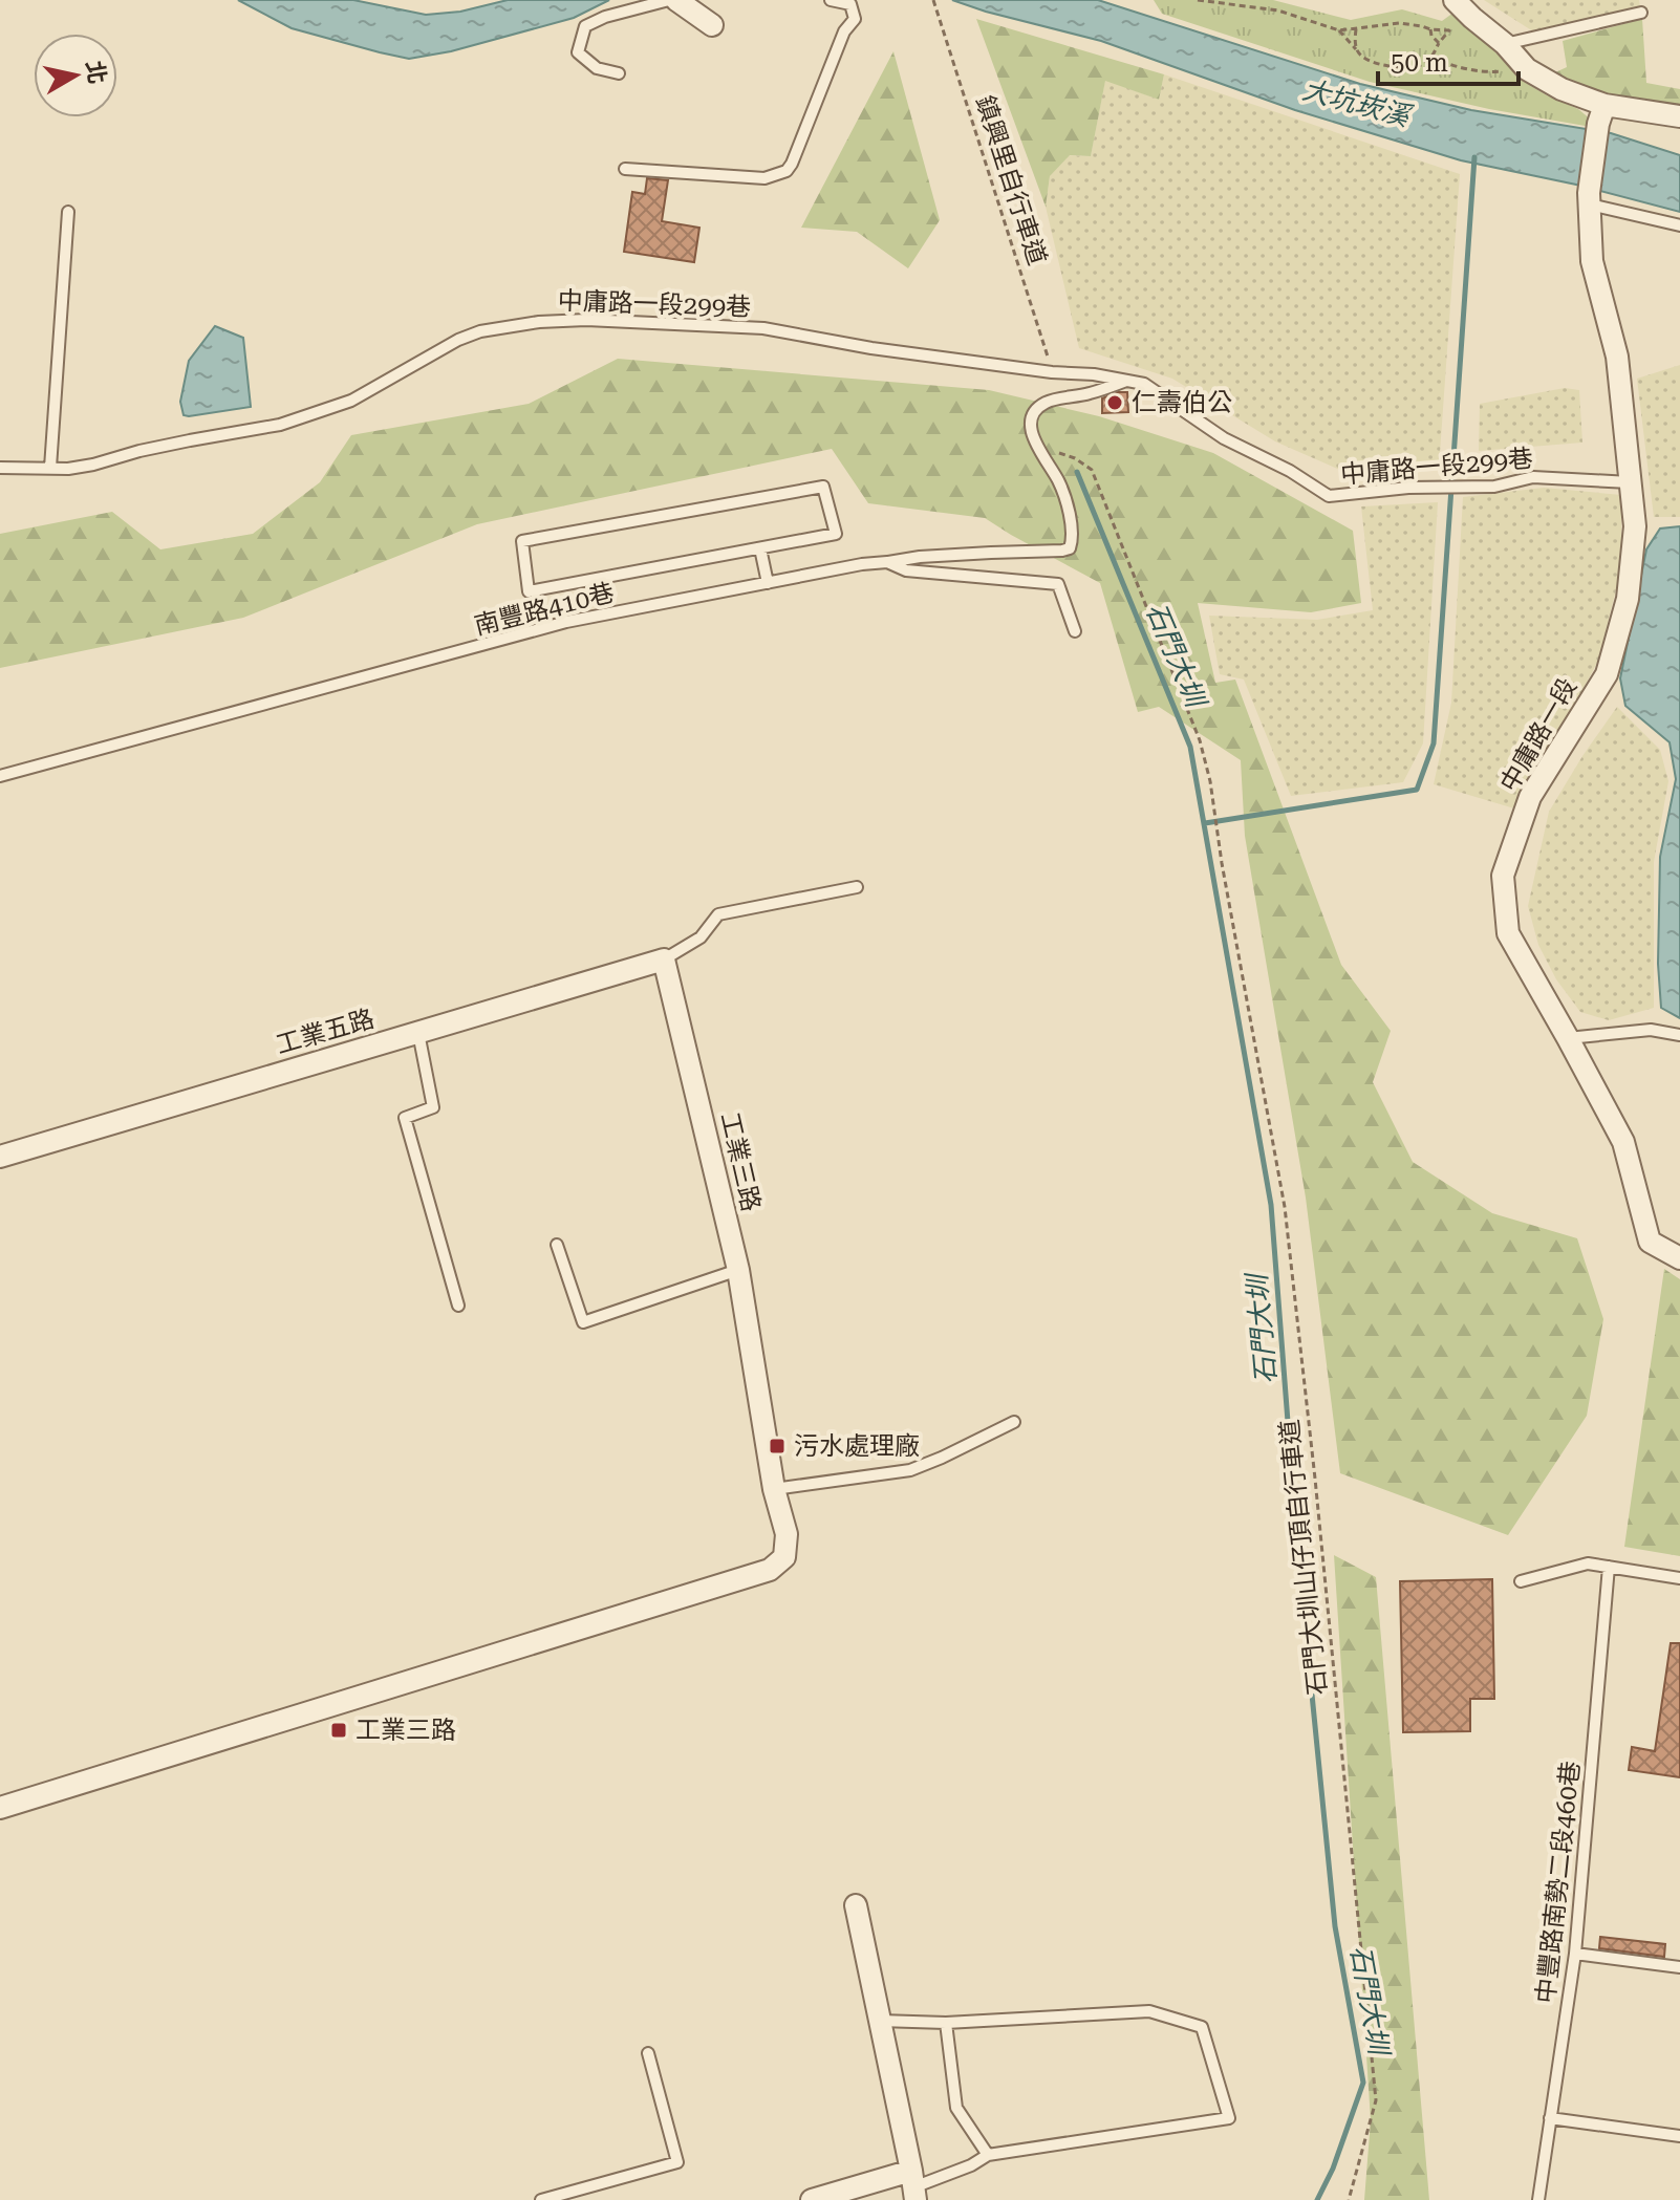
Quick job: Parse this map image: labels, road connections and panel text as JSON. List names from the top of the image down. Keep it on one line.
{"streets":{"street":["中庸路一段","工業五路","工業三路"],"lane":["中庸路一段299巷","南豐路410巷","中豐路南勢二段460巷"],"path":["鎮興里自行車道","石門大圳山仔頂自行車道"]},"crossings":[["鎮興里自行車道","中庸路一段299巷"],["中庸路一段299巷","中庸路一段"],["工業五路","工業三路"]],"water":["大坑崁溪","石門大圳"],"places":{"other":["仁壽伯公"],"transit":["污水處理廠","工業三路"]},"scale_bar":"50 m","north":"right"}
